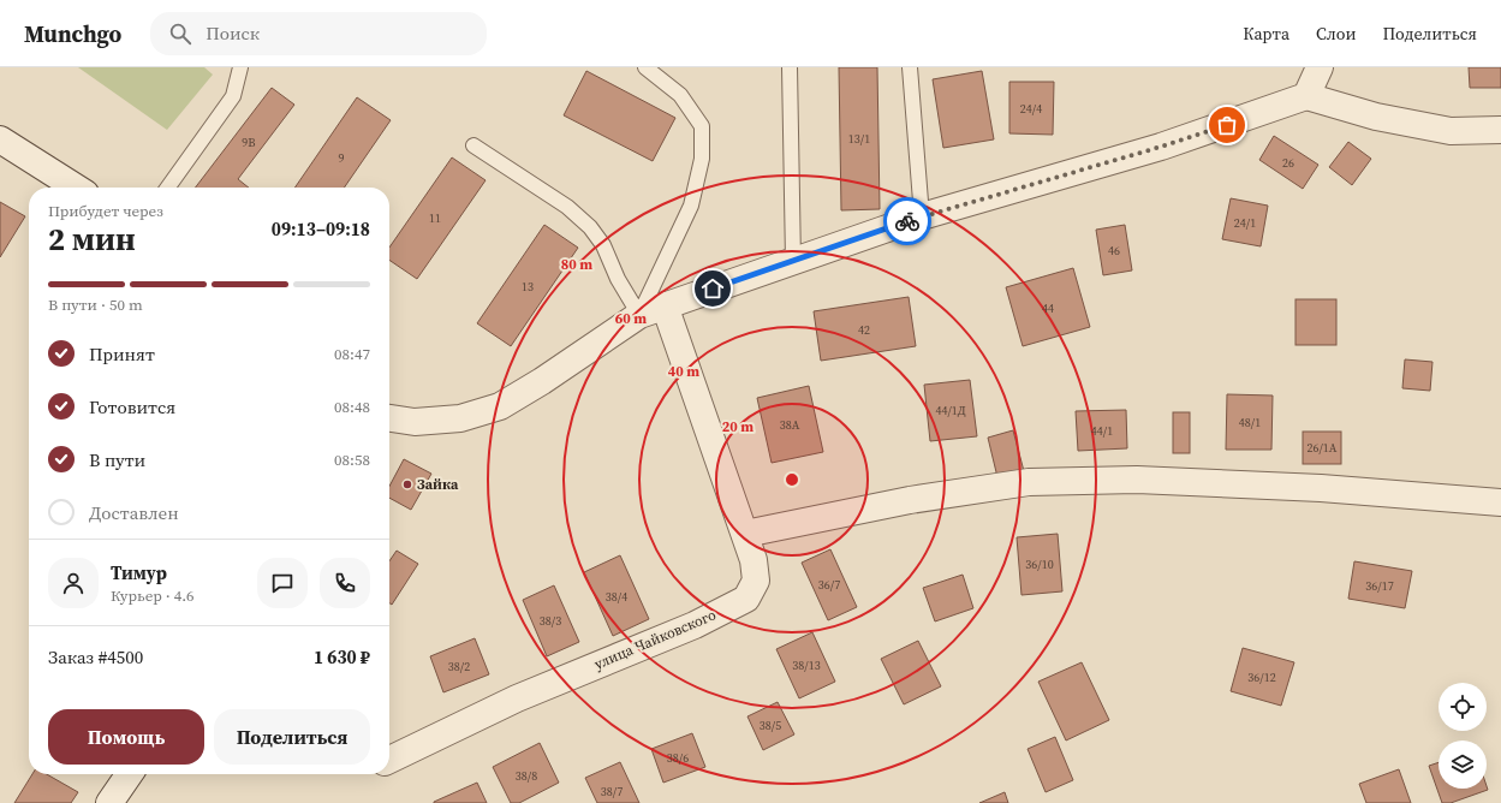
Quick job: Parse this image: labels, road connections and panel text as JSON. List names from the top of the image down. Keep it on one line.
{"streets":{"street":["улица Чайковского"]},"places":["Зайка"],"house_numbers":["24/4","13/1","9В","9","26","11","24/1","46","13","44","42","44/1Д","48/1","38А","44/1","26/1А","36/10","36/7","36/17","38/4","38/3","38/13","38/2","36/12","38/5","38/6","38/8","38/7"],"page":{"header":"Munchgo","search":"Поиск","nav":["Карта","Слои","Поделиться"],"heading":["2 мин","Прибудет через","09:13–09:18"],"panel":["Тимур","Курьер · 4.6","Заказ #4500","1 630 ₽"],"bar":"В пути · 50 m","list":[["Принят","08:47"],["Готовится","08:48"],["В пути","08:58"],"Доставлен"],"buttons":["Помощь","Поделиться"]},"rings":["80 m","60 m","40 m","20 m"]}
